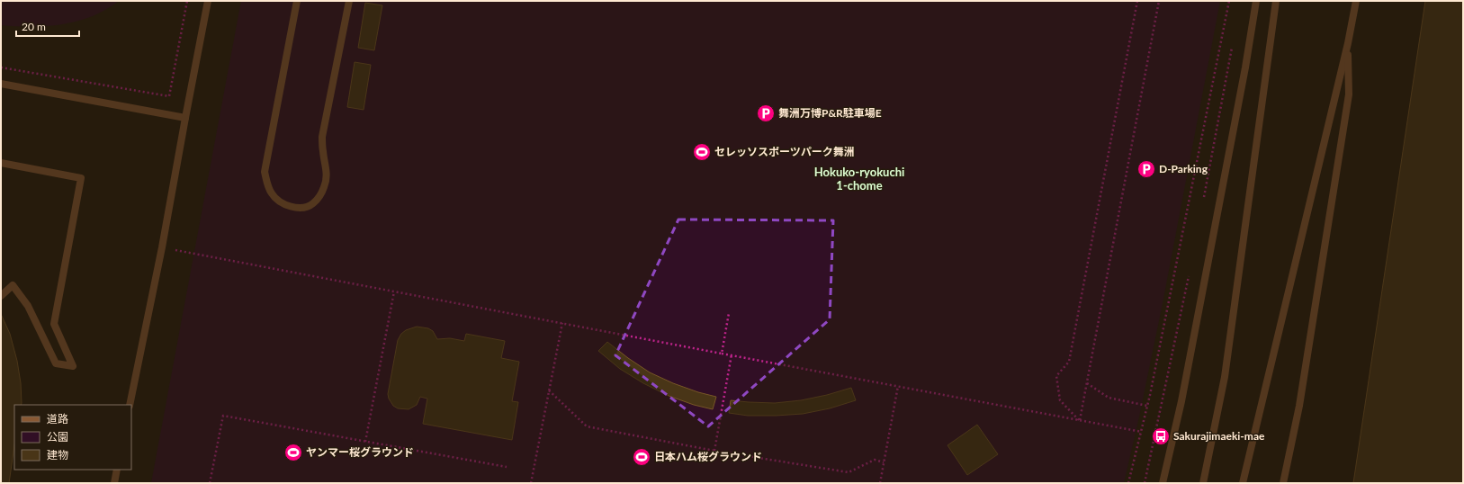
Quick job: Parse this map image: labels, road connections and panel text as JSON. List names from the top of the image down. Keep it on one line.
{"districts":["Hokuko-ryokuchi 1-chome"],"places":{"parking":["舞洲万博P&R駐車場E","D-Parking"],"sports":["セレッソスポーツパーク舞洲","ヤンマー桜グラウンド","日本ハム桜グラウンド"],"bus stop":["Sakurajimaeki-mae"]},"legend":["道路","公園","建物"],"scale_bar":"20 m"}
